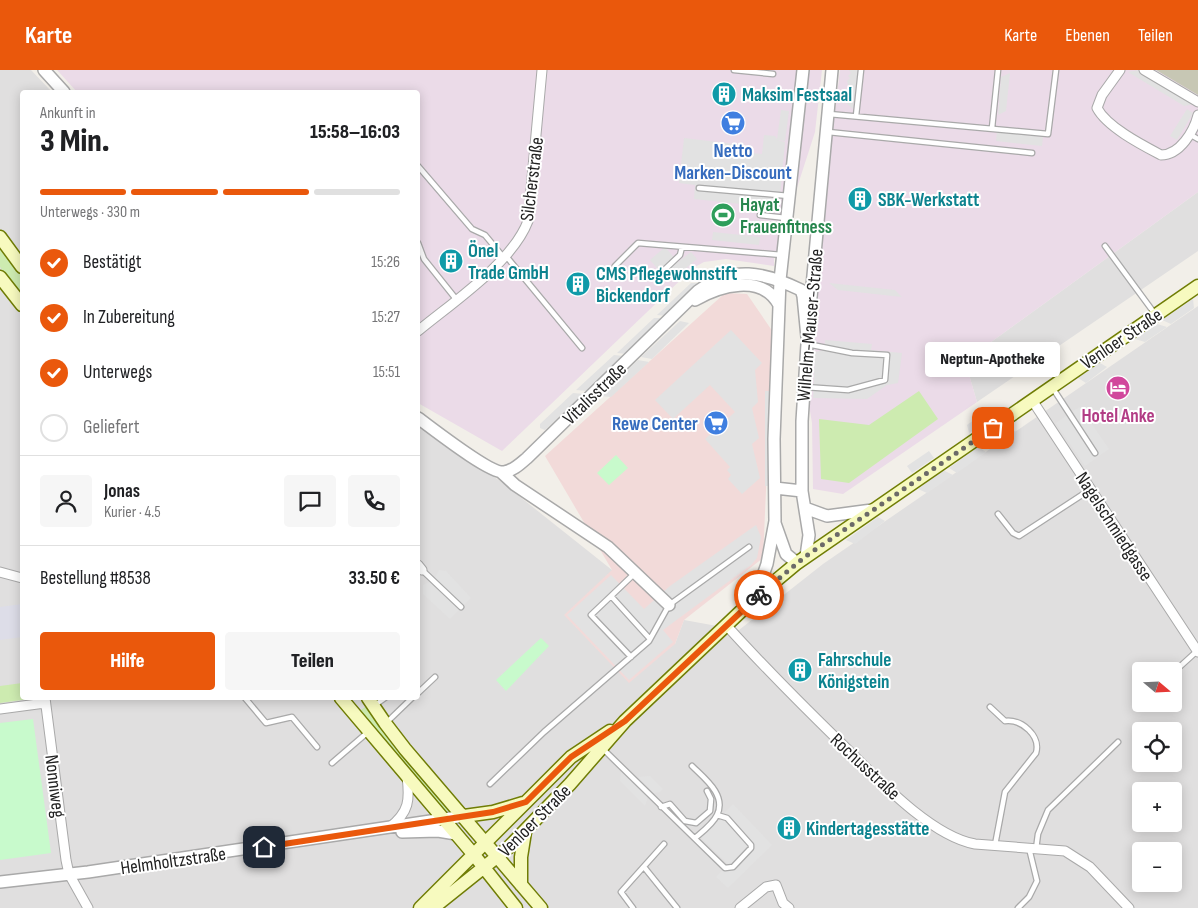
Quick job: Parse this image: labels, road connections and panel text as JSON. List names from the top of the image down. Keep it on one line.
{"streets":{"main road":["Venloer Straße"],"street":["Silcherstraße","Wilhelm-Mauser-Straße","Vitalisstraße","Nagelschmiedgasse","Rochusstraße","Nonniweg","Helmholtzstraße"]},"crossings":[["Wilhelm-Mauser-Straße","Venloer Straße"],["Wilhelm-Mauser-Straße","Vitalisstraße"],["Venloer Straße","Nagelschmiedgasse"],["Venloer Straße","Rochusstraße"],["Nonniweg","Helmholtzstraße"]],"places":{"building":["Maksim Festsaal","SBK-Werkstatt","Önel Trade GmbH","CMS Pflegewohnstift Bickendorf","Fahrschule Königstein","Kindertagesstätte"],"supermarket":["Netto Marken-Discount","Rewe Center"],"sports":["Hayat Frauenfitness"],"hotel":["Hotel Anke"],"other":["Neptun-Apotheke"]},"north":"right","page":{"header":"Karte","nav":["Karte","Ebenen","Teilen"],"heading":["3 Min.","Ankunft in","15:58–16:03"],"panel":["Jonas","Kurier · 4.5","Bestellung #8538","33.50 €"],"bar":"Unterwegs · 330 m","list":[["Bestätigt","15:26"],["In Zubereitung","15:27"],["Unterwegs","15:51"],"Geliefert"],"bubble":"Neptun-Apotheke","buttons":["Hilfe","Teilen"],"map_buttons":["+","−"]}}
